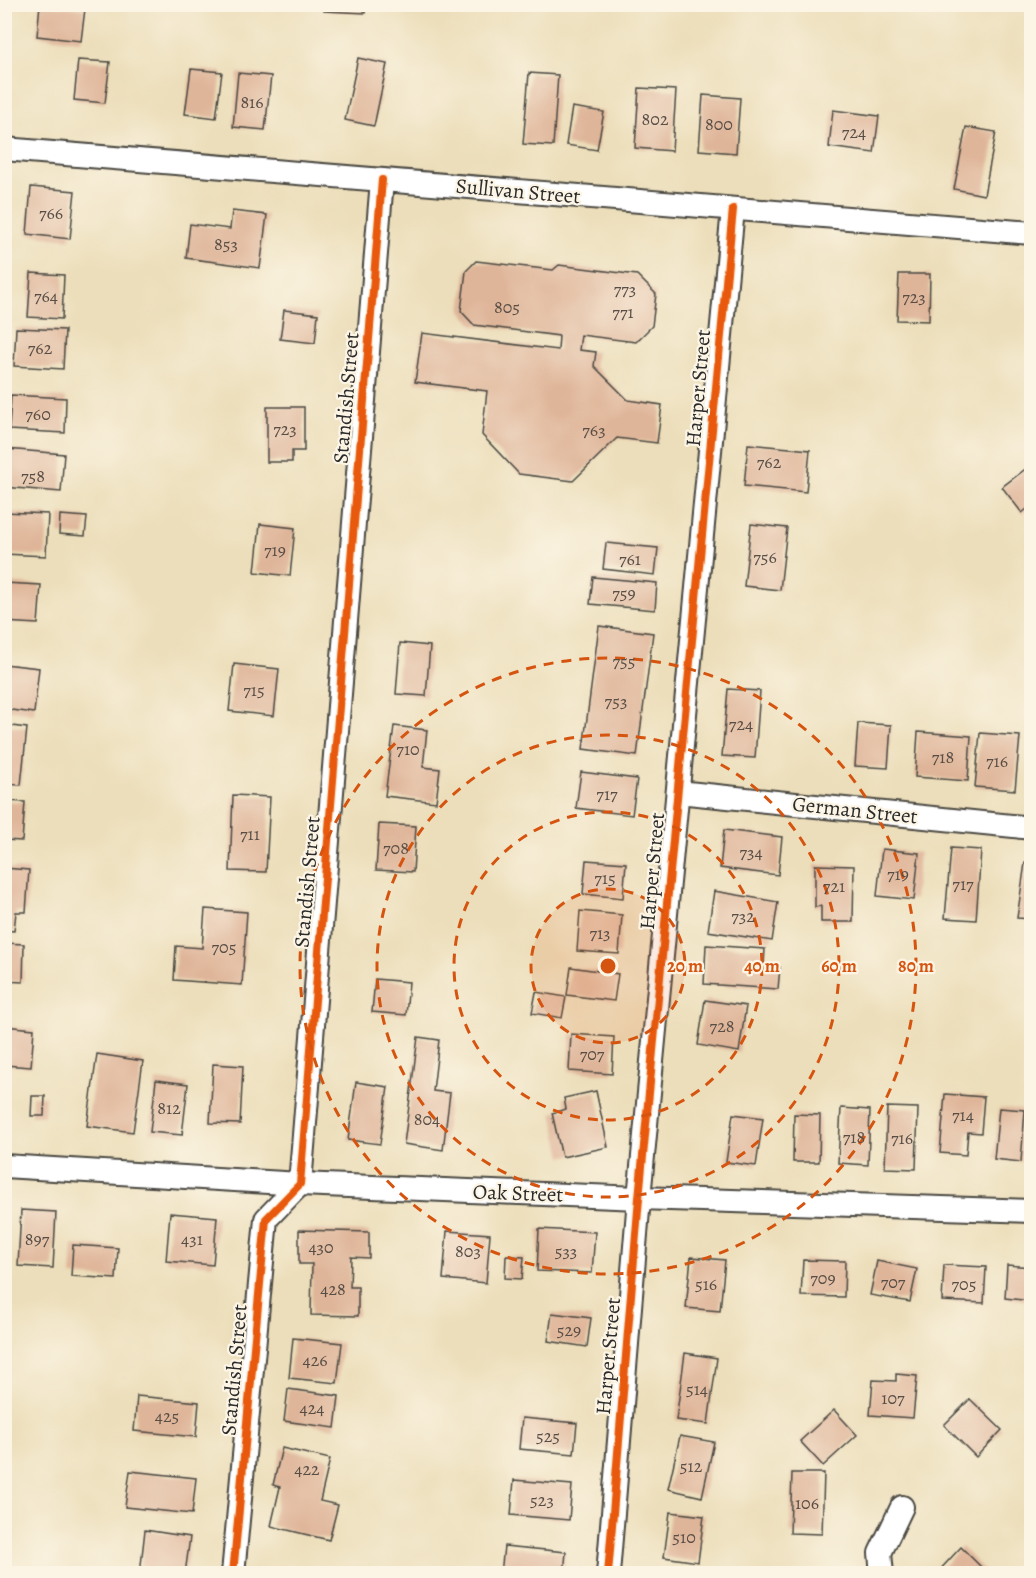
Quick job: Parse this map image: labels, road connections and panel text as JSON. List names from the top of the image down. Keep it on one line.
{"streets":{"street":["Sullivan Street","Harper Street","Standish Street","German Street","Oak Street"]},"crossings":[["Sullivan Street","Harper Street"],["Sullivan Street","Standish Street"],["Harper Street","German Street"],["Harper Street","Oak Street"],["Standish Street","Oak Street"]],"house_numbers":["816","802","800","724","766","853","773","764","723","805","771","762","760","723","763","762","758","719","756","761","759","755","715","753","724","710","718","716","717","711","708","734","719","715","717","721","732","713","705","728","707","812","714","804","718","716","897","431","430","803","533","709","707","516","705","428","529","426","514","107","424","425","525","512","422","523","106","510"],"rings":["20 m","40 m","60 m","80 m"]}
